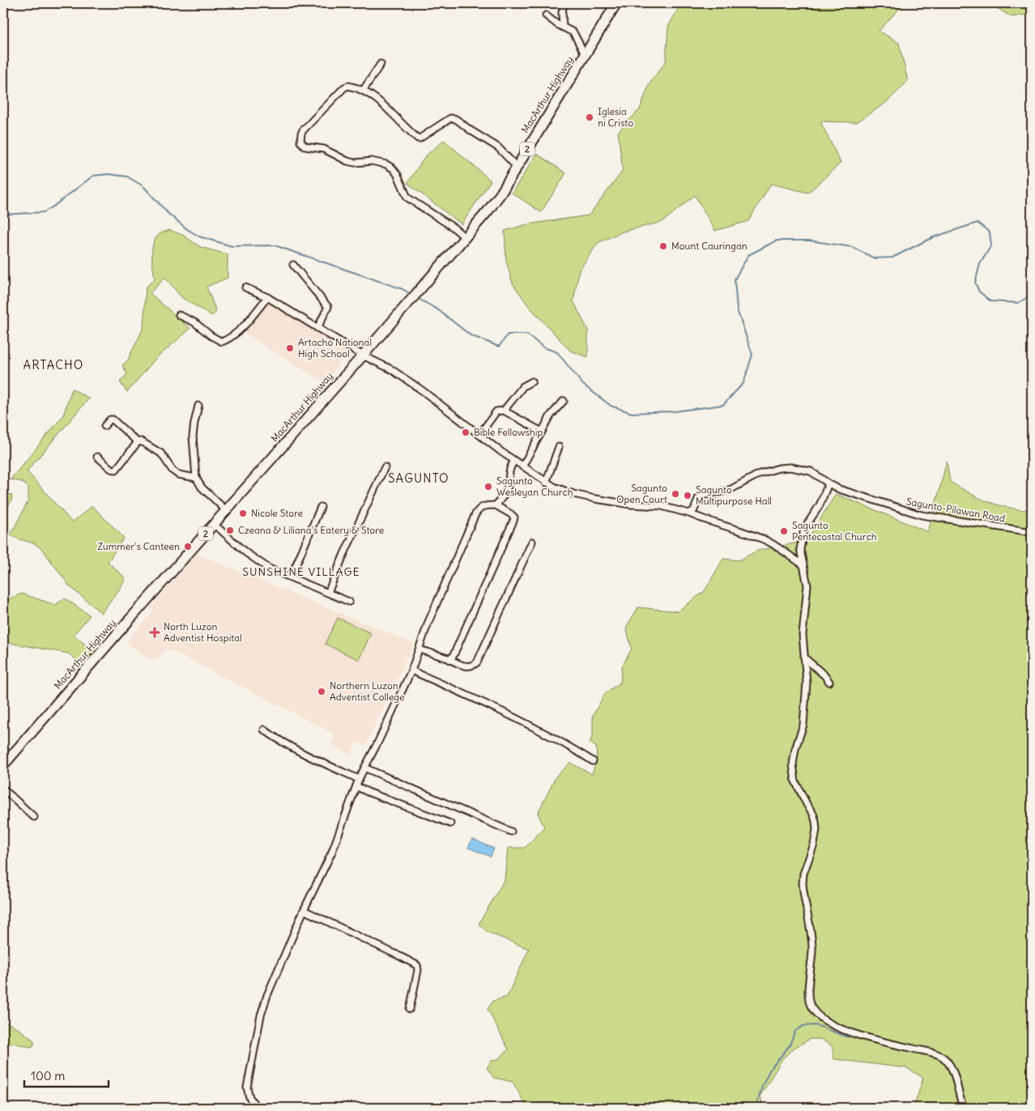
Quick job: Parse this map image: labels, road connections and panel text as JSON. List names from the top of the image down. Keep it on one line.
{"streets":{"highway":["MacArthur Highway","2"],"street":["Sagunto-Pilawan Road"]},"districts":["ARTACHO","SAGUNTO","SUNSHINE VILLAGE"],"places":{"other":["Iglesia ni Cristo","Mount Cauringan","Artacho National High School","Bible Fellowship","Sagunto Wesleyan Church","Sagunto Open Court","Sagunto Multipurpose Hall","Nicole Store","Czeana & Liliana's Eatery & Store","Sagunto Pentecostal Church","Zummer's Canteen","Northern Luzon Adventist College"],"health":["North Luzon Adventist Hospital"]},"scale_bar":"100 m"}
